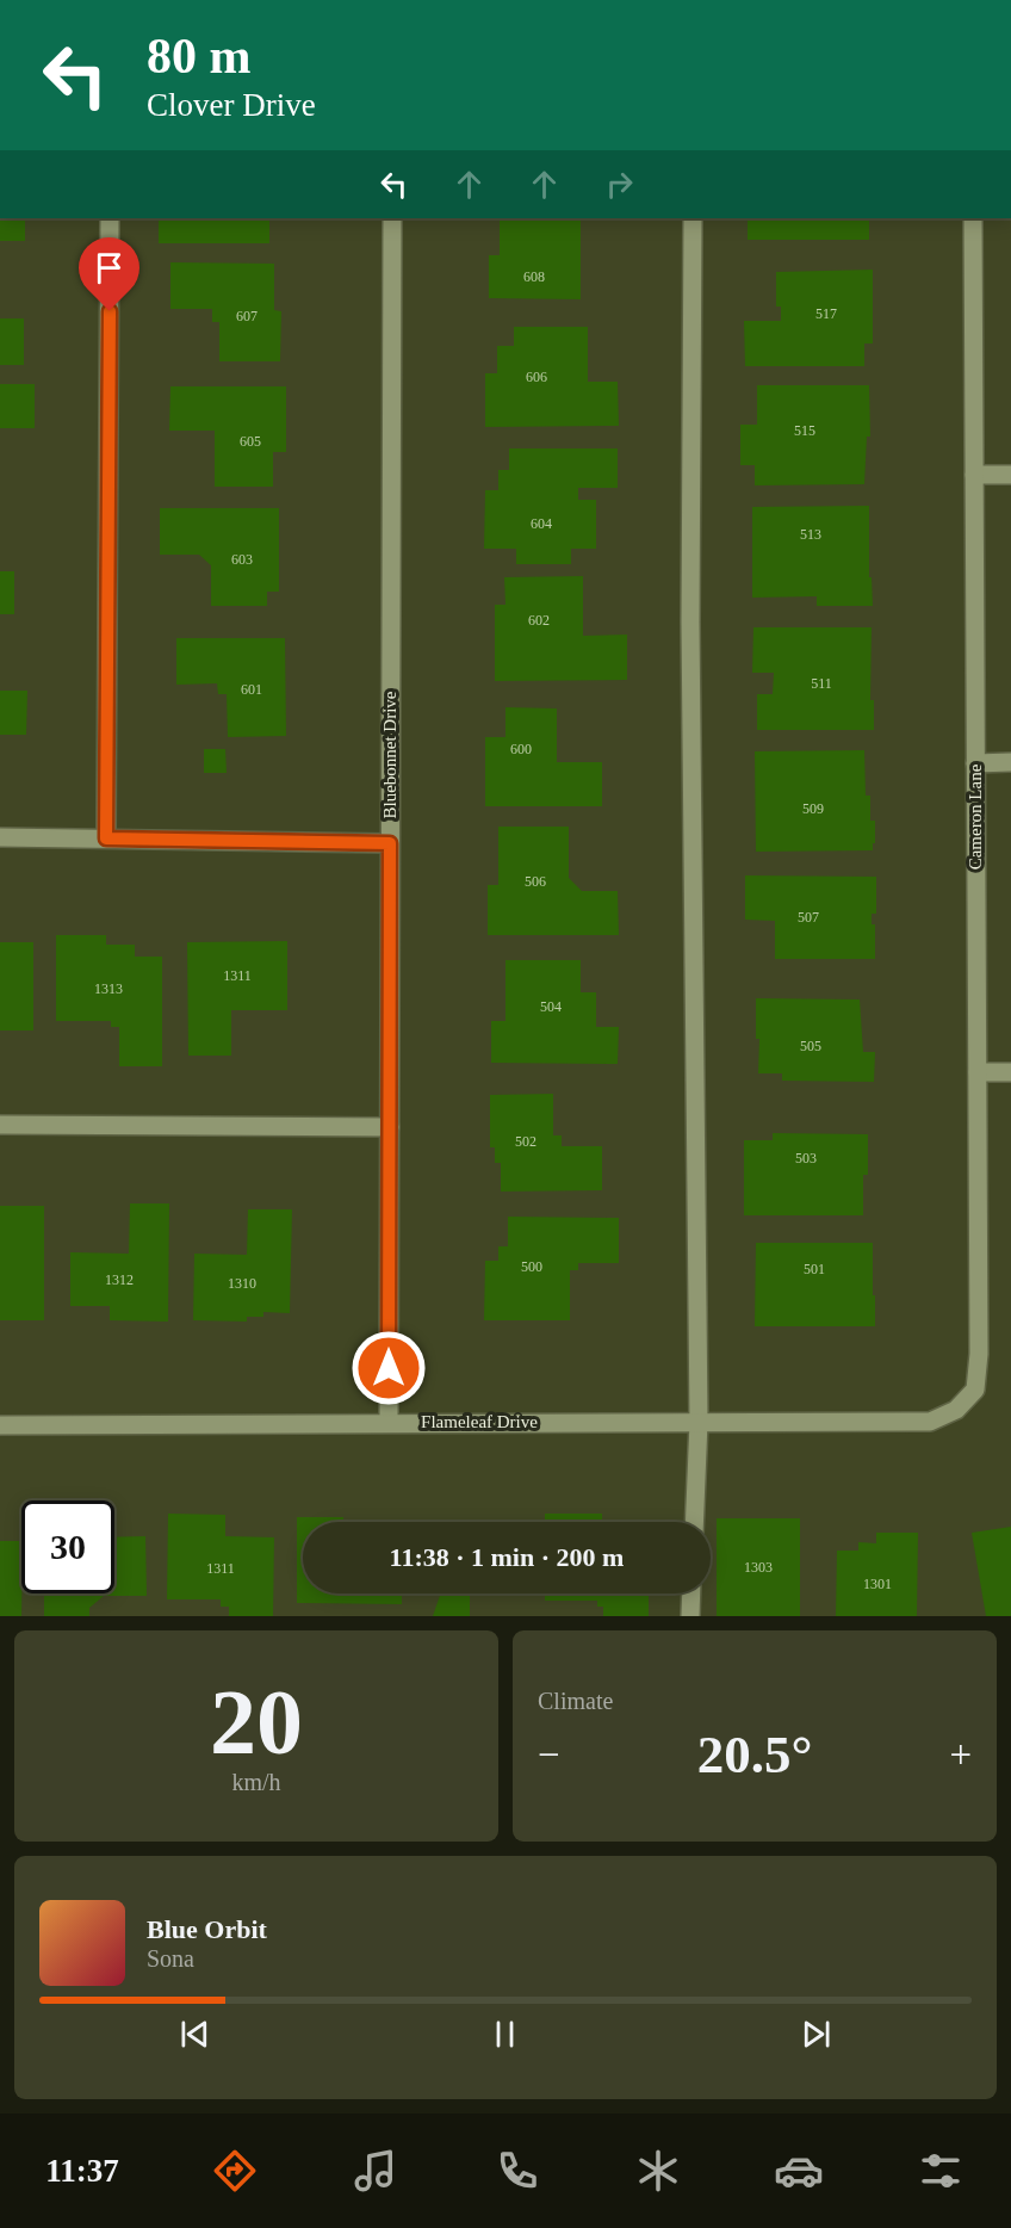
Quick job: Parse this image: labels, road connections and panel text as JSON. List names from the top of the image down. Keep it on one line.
{"streets":{"street":["Bluebonnet Drive","Cameron Lane","Flameleaf Drive"]},"crossings":[["Bluebonnet Drive","Flameleaf Drive"],["Cameron Lane","Flameleaf Drive"]],"house_numbers":["608","517","607","606","515","605","604","513","603","602","511","601","600","509","506","507","1311","1313","504","505","502","503","500","501","1312","1310","1303","1311","1301"],"page":{"turn":["80 m","Clover Drive"],"limit":"30","trip":"11:38 · 1 min · 200 m","tile":[["20","km/h"],"Climate"],"heat":["−","20.5°","+"],"song":["Blue Orbit","Sona"],"tabs":"11:37"}}
